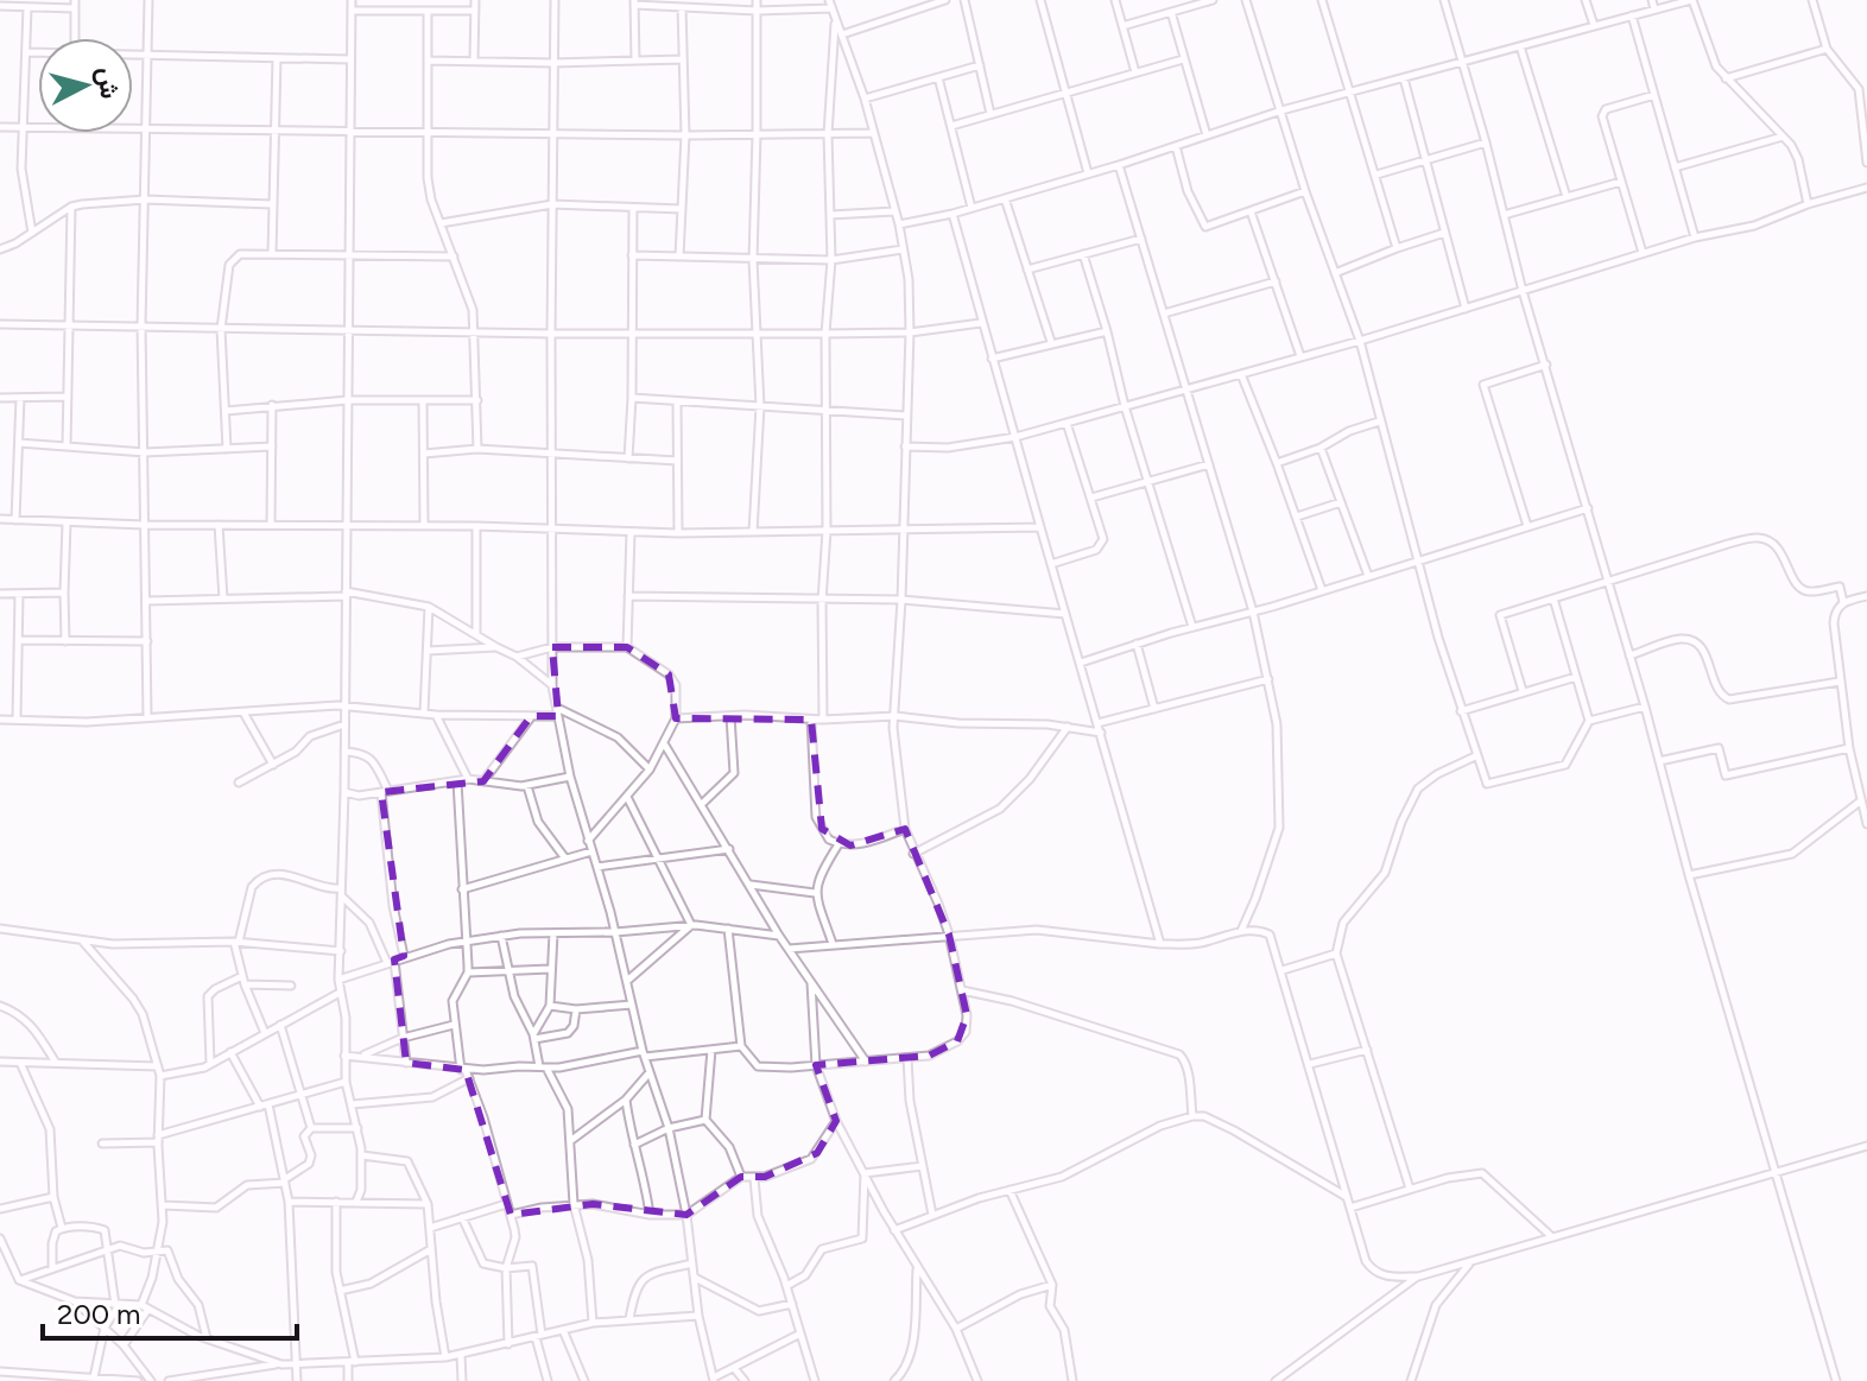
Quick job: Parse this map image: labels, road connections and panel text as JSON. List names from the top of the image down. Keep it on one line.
{"scale_bar":"200 m","north":"right"}
